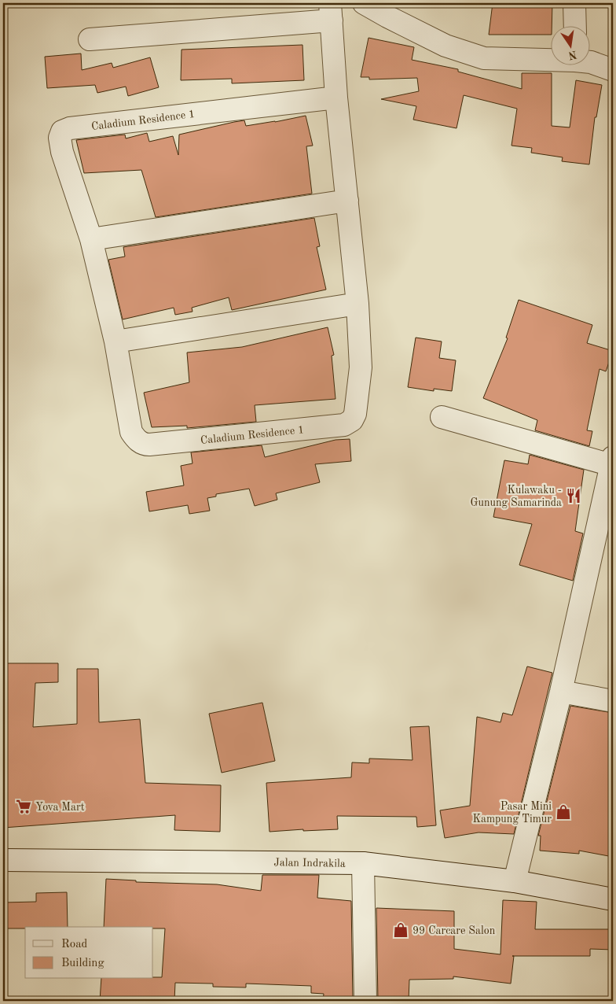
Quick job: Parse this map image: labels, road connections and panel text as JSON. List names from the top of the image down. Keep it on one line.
{"streets":{"street":["Caladium Residence 1","Jalan Indrakila"]},"places":{"restaurant":["Kulawaku - Gunung Samarinda"],"supermarket":["Yova Mart"],"shop":["Pasar Mini Kampung Timur","99 Carcare Salon"]},"legend":["Road","Building"],"north":"bottom"}
